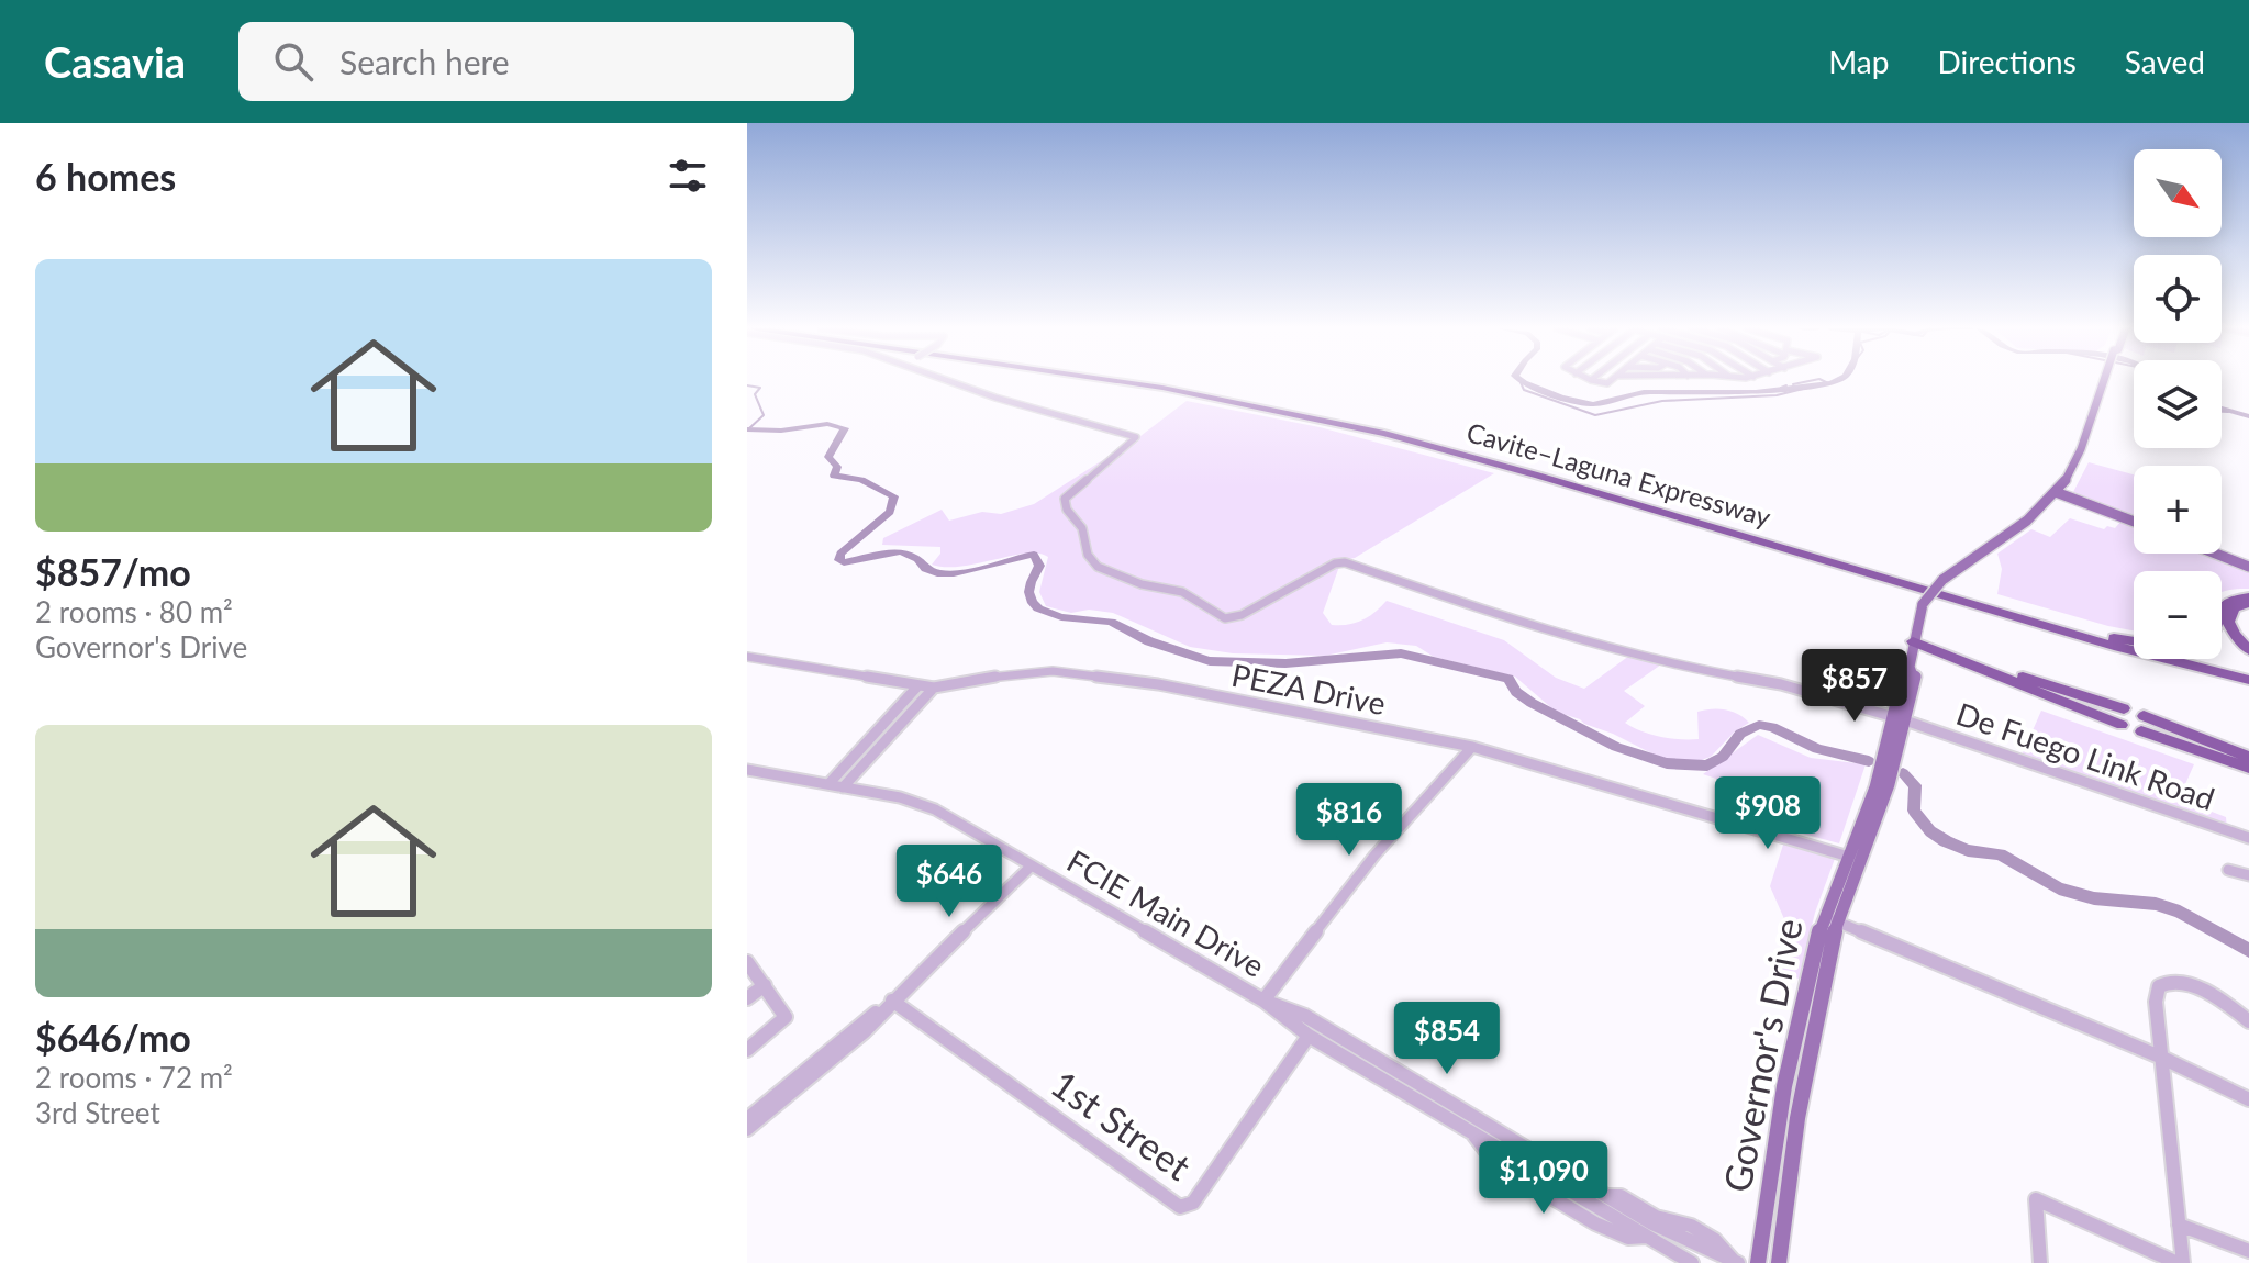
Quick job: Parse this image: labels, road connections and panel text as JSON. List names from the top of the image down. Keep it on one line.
{"streets":{"highway":["Cavite–Laguna Expressway"],"main road":["Governor's Drive"],"street":["PEZA Drive","De Fuego Link Road","FCIE Main Drive","1st Street"]},"crossings":[["PEZA Drive","Governor's Drive"],["De Fuego Link Road","Governor's Drive"],["FCIE Main Drive","1st Street"]],"north":"bottom right","page":{"header":"Casavia","search":"Search here","nav":["Map","Directions","Saved"],"heading":"6 homes","map_buttons":["+","−"],"list":[{"name":"$857/mo","note":"2 rooms · 80 m² · Governor's Drive"},{"name":"$646/mo","note":"2 rooms · 72 m² · 3rd Street"}],"price":["$857","$908","$816","$646","$854","$1,090"]}}
